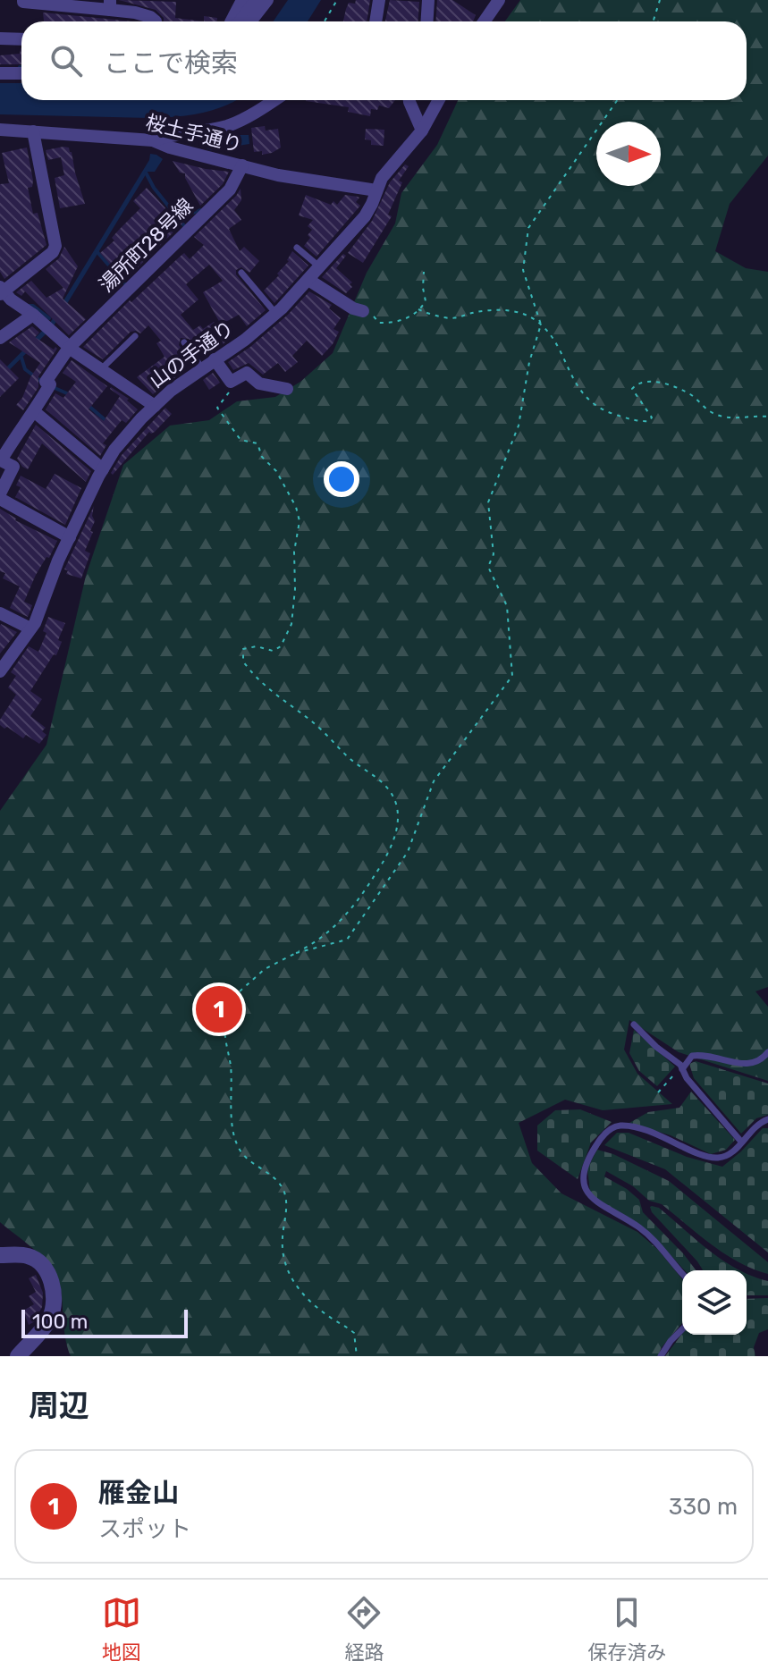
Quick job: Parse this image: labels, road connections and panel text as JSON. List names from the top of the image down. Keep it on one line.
{"streets":{"street":["桜土手通り","湯所町28号線","山の手通り"]},"crossings":[["桜土手通り","湯所町28号線"],["桜土手通り","山の手通り"]],"scale_bar":"100 m","north":"right","page":{"search":"ここで検索","pins":"1","scale":"100 m","heading":"周辺","list":[{"mark":"1","name":"雁金山","note":"スポット","value":"330 m"}],"nav":["地図","経路","保存済み"]}}
